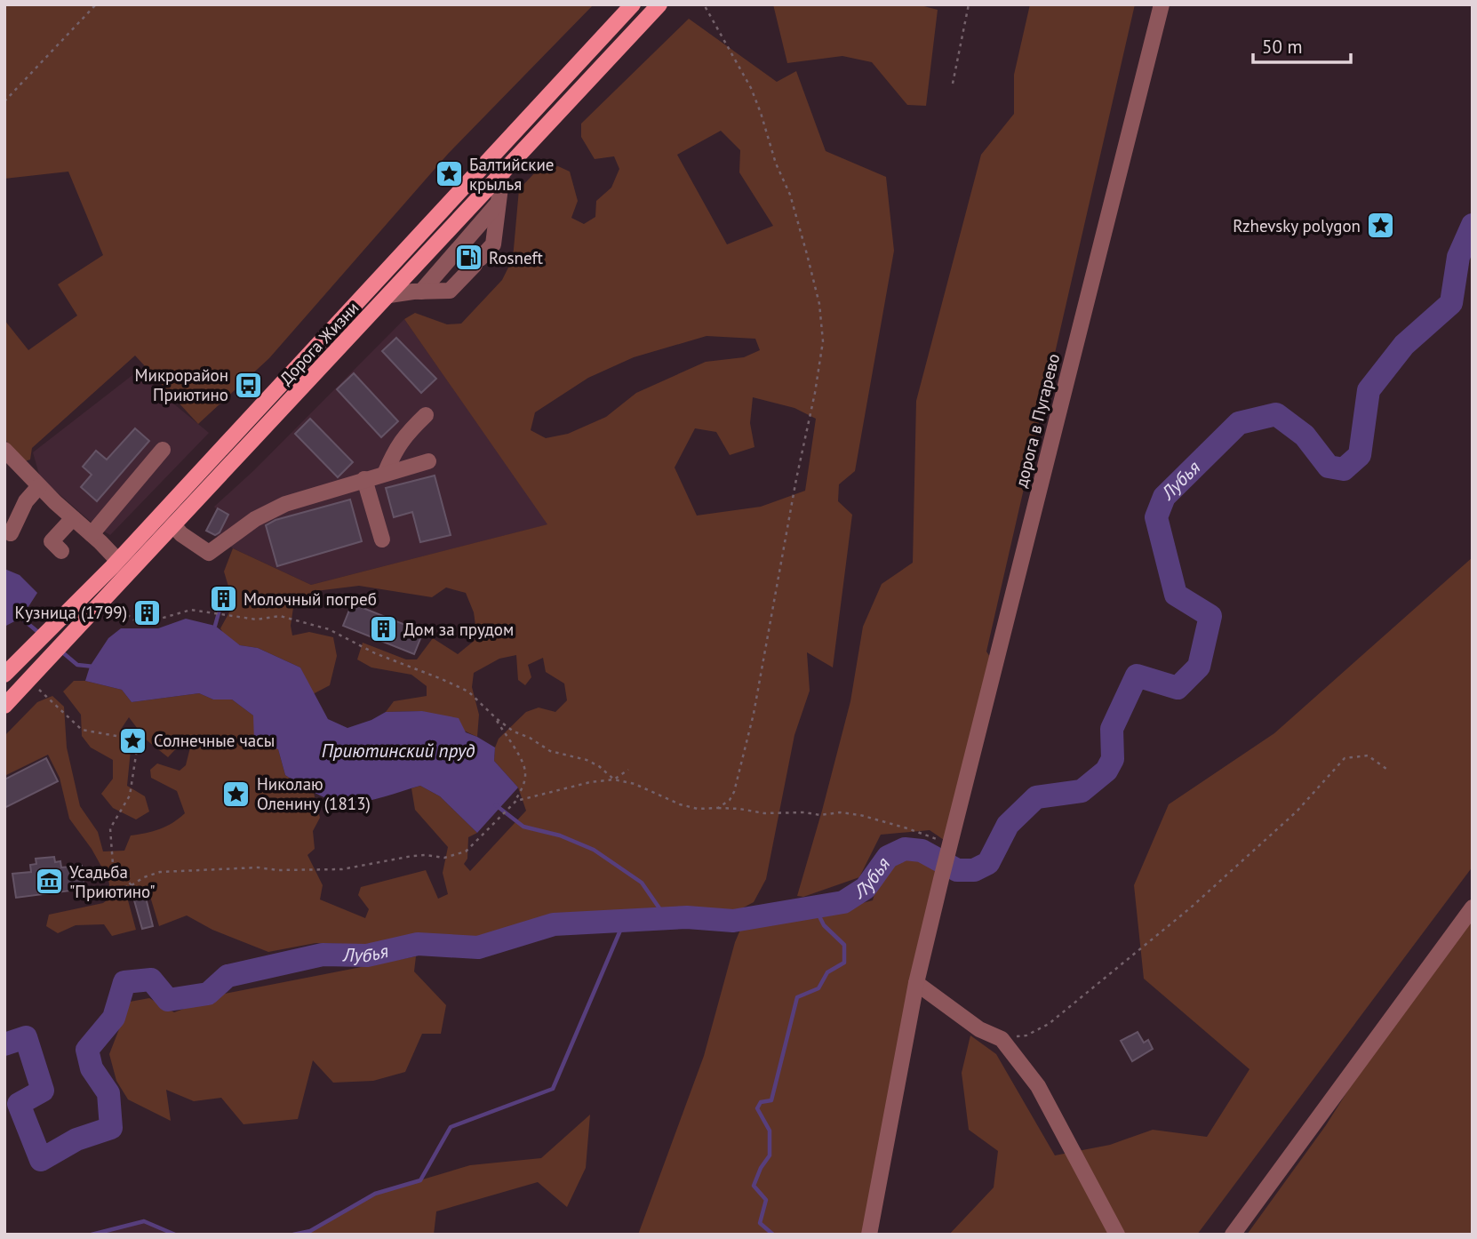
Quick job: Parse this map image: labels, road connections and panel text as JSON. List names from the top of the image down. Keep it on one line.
{"streets":{"main road":["Дорога Жизни"],"street":["дорога в Пугарево"]},"water":["Лубья","Приютинский пруд"],"places":{"place":["Балтийские крылья","Rzhevsky polygon","Солнечные часы","Николаю Оленину (1813)"],"fuel station":["Rosneft"],"bus stop":["Микрорайон Приютино"],"building":["Молочный погреб","Кузница (1799)","Дом за прудом"],"museum":["Усадьба \"Приютино\""]},"scale_bar":"50 m"}
